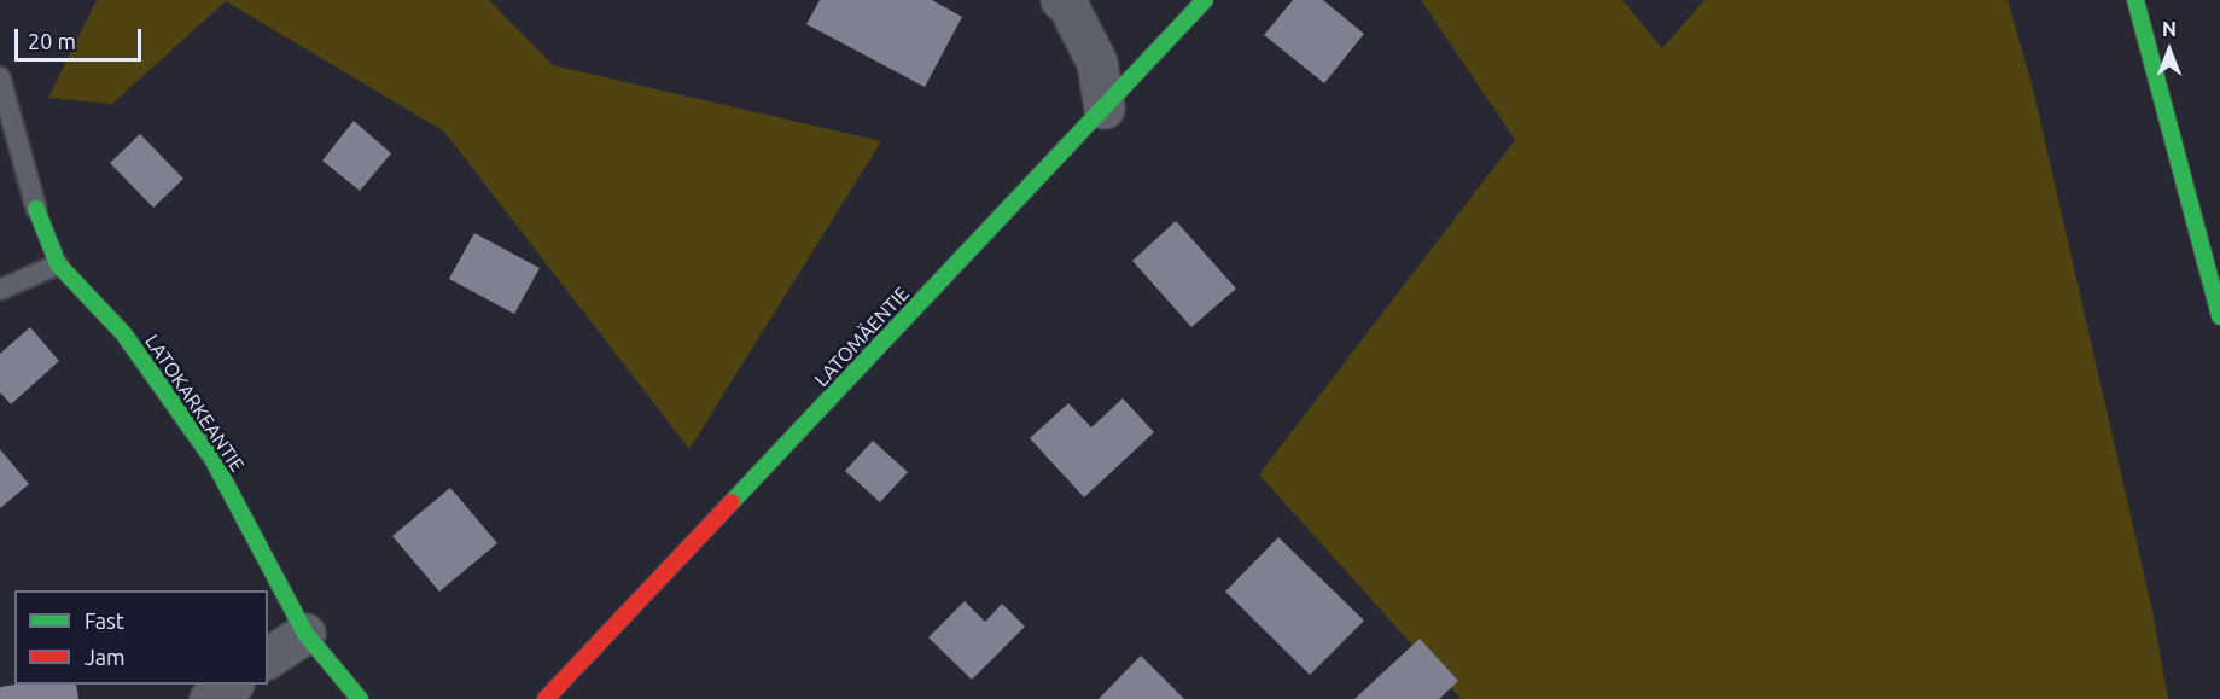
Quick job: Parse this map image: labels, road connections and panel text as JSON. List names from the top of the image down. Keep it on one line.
{"streets":{"main road":["LATOMÄENTIE","LATOKARKEANTIE"]},"legend":["Fast","Jam"],"scale_bar":"20 m","north":"top"}
